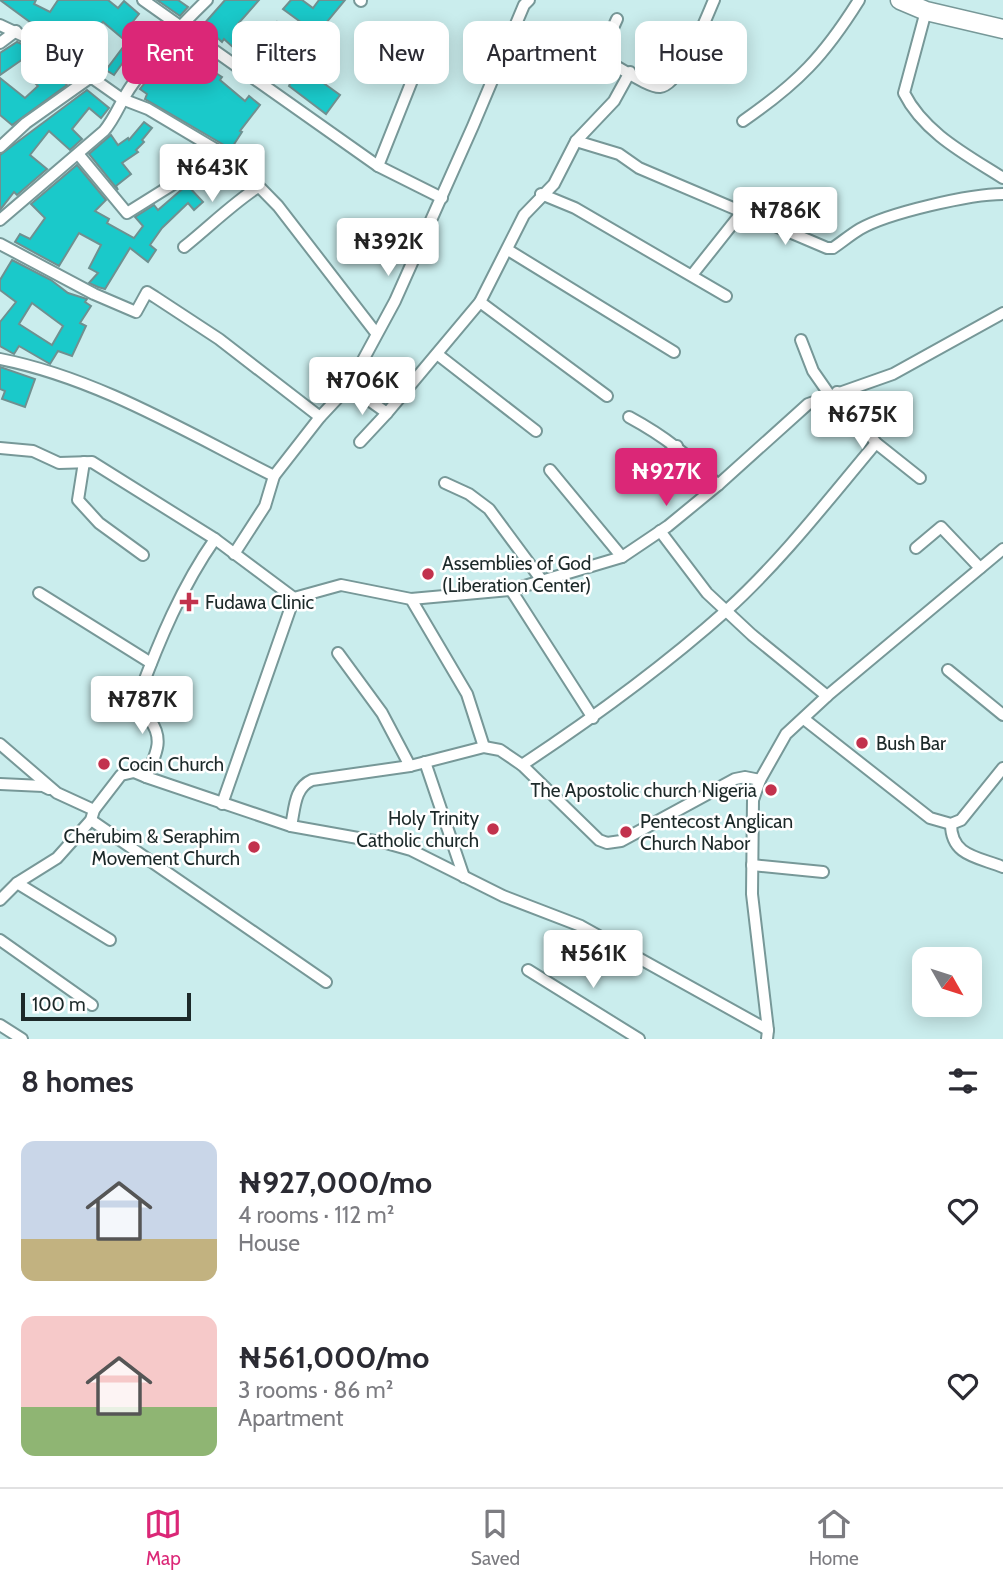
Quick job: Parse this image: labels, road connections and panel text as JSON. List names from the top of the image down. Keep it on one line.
{"places":{"other":["Assemblies of God (Liberation Center)","Bush Bar","Cocin Church","The Apostolic church Nigeria","Holy Trinity Catholic church","Pentecost Anglican Church Nabor","Cherubim & Seraphim Movement Church"],"health":["Fudawa Clinic"]},"scale_bar":"100 m","north":"bottom right","page":{"chip":["Buy","Rent","Filters","New","Apartment","House"],"price":["₦643K","₦786K","₦392K","₦706K","₦675K","₦927K","₦787K","₦561K"],"scale":"100 m","heading":"8 homes","list":[{"name":"₦927,000/mo","note":"4 rooms · 112 m² · House"},{"name":"₦561,000/mo","note":"3 rooms · 86 m² · Apartment"}],"tabs":["Map","Saved","Home"]}}
